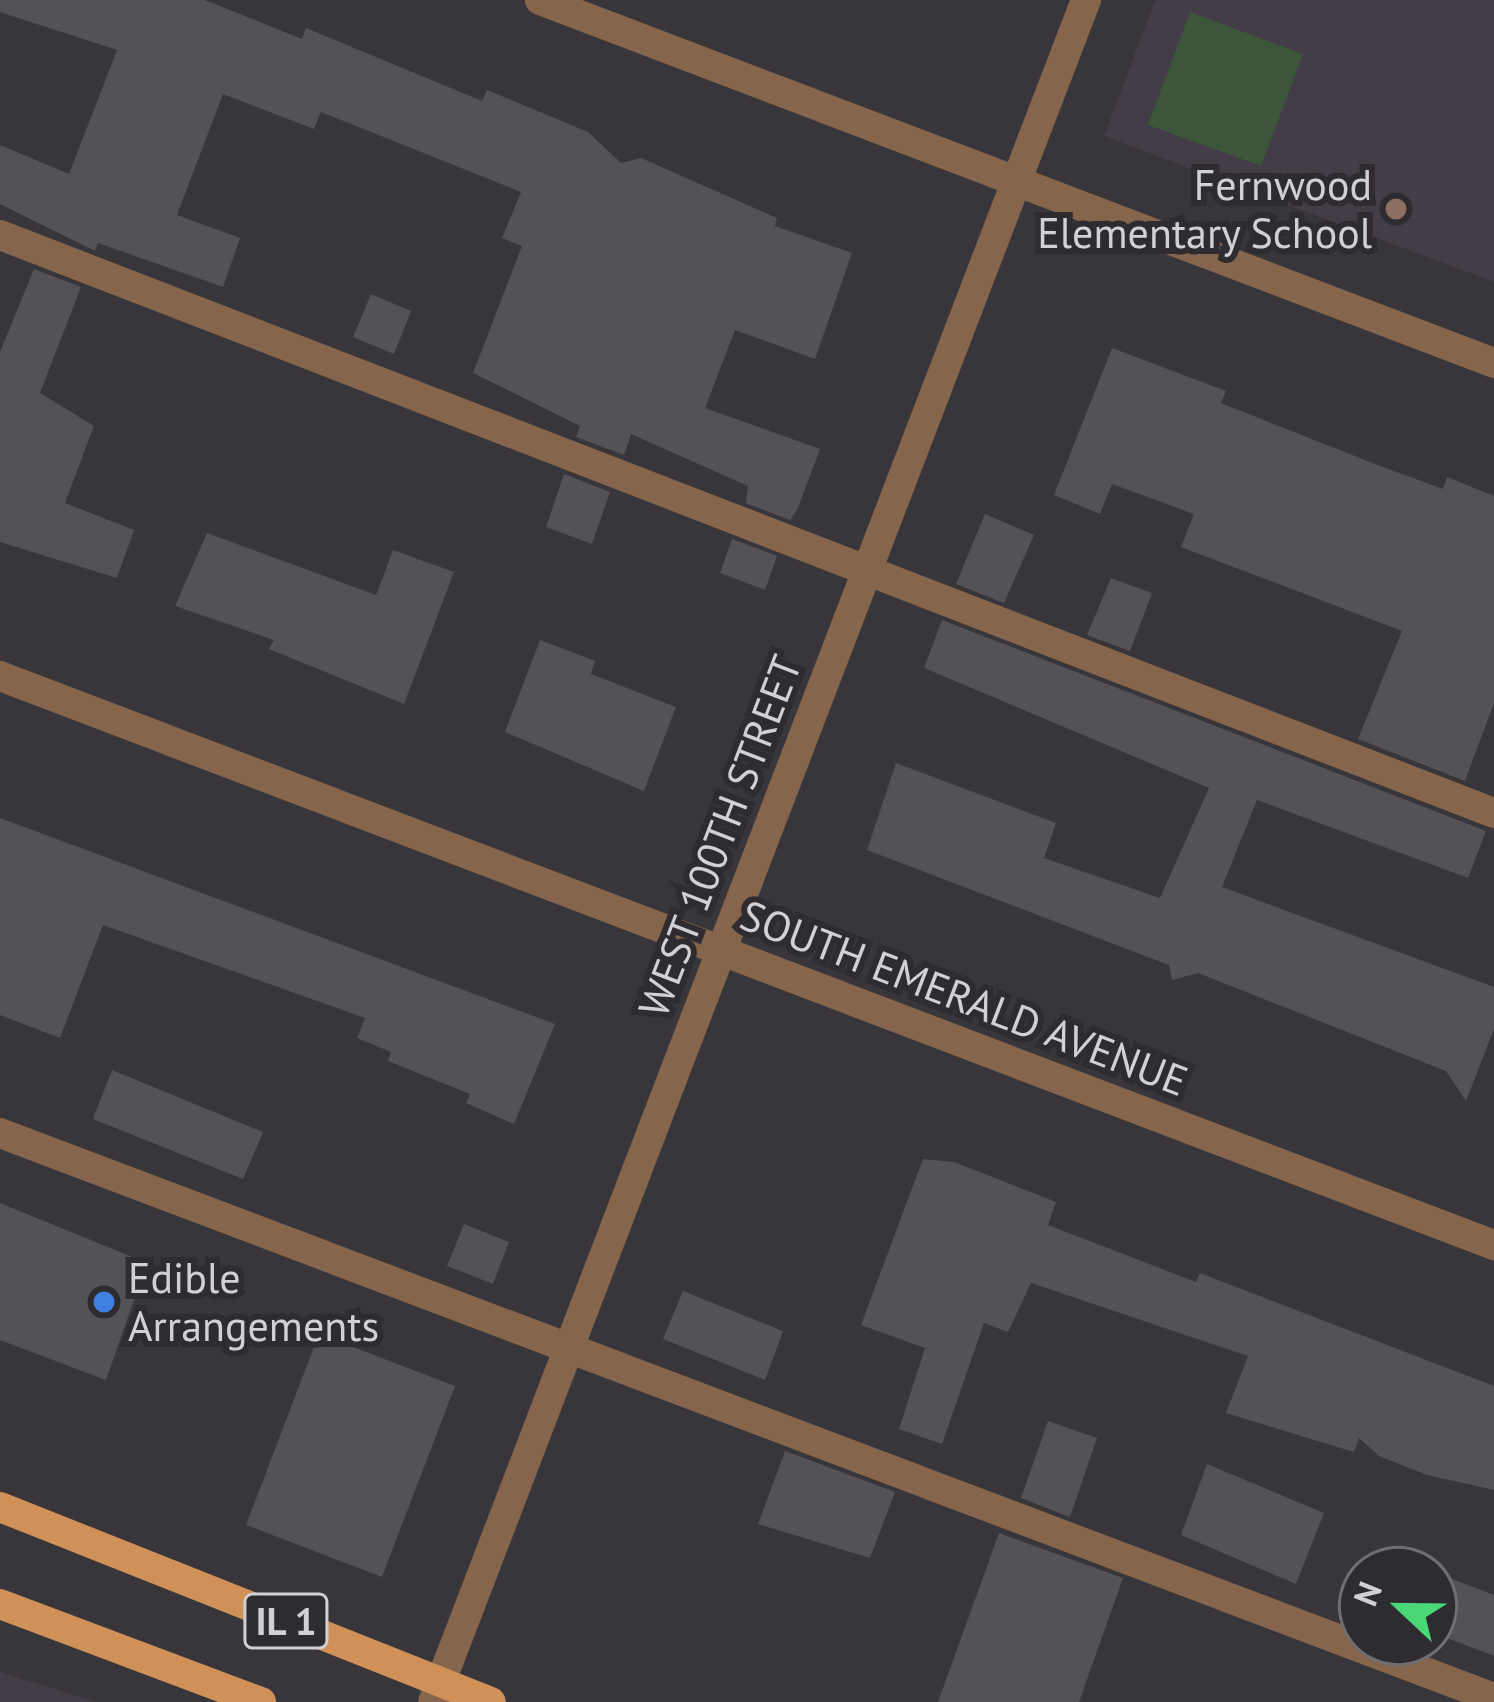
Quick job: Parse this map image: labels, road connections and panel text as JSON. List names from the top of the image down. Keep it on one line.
{"streets":{"main road":["IL 1"],"street":["WEST 100TH STREET","SOUTH EMERALD AVENUE"]},"crossings":[["WEST 100TH STREET","SOUTH EMERALD AVENUE"],["WEST 100TH STREET","IL 1"]],"places":["Fernwood Elementary School","Edible Arrangements"],"north":"left"}
